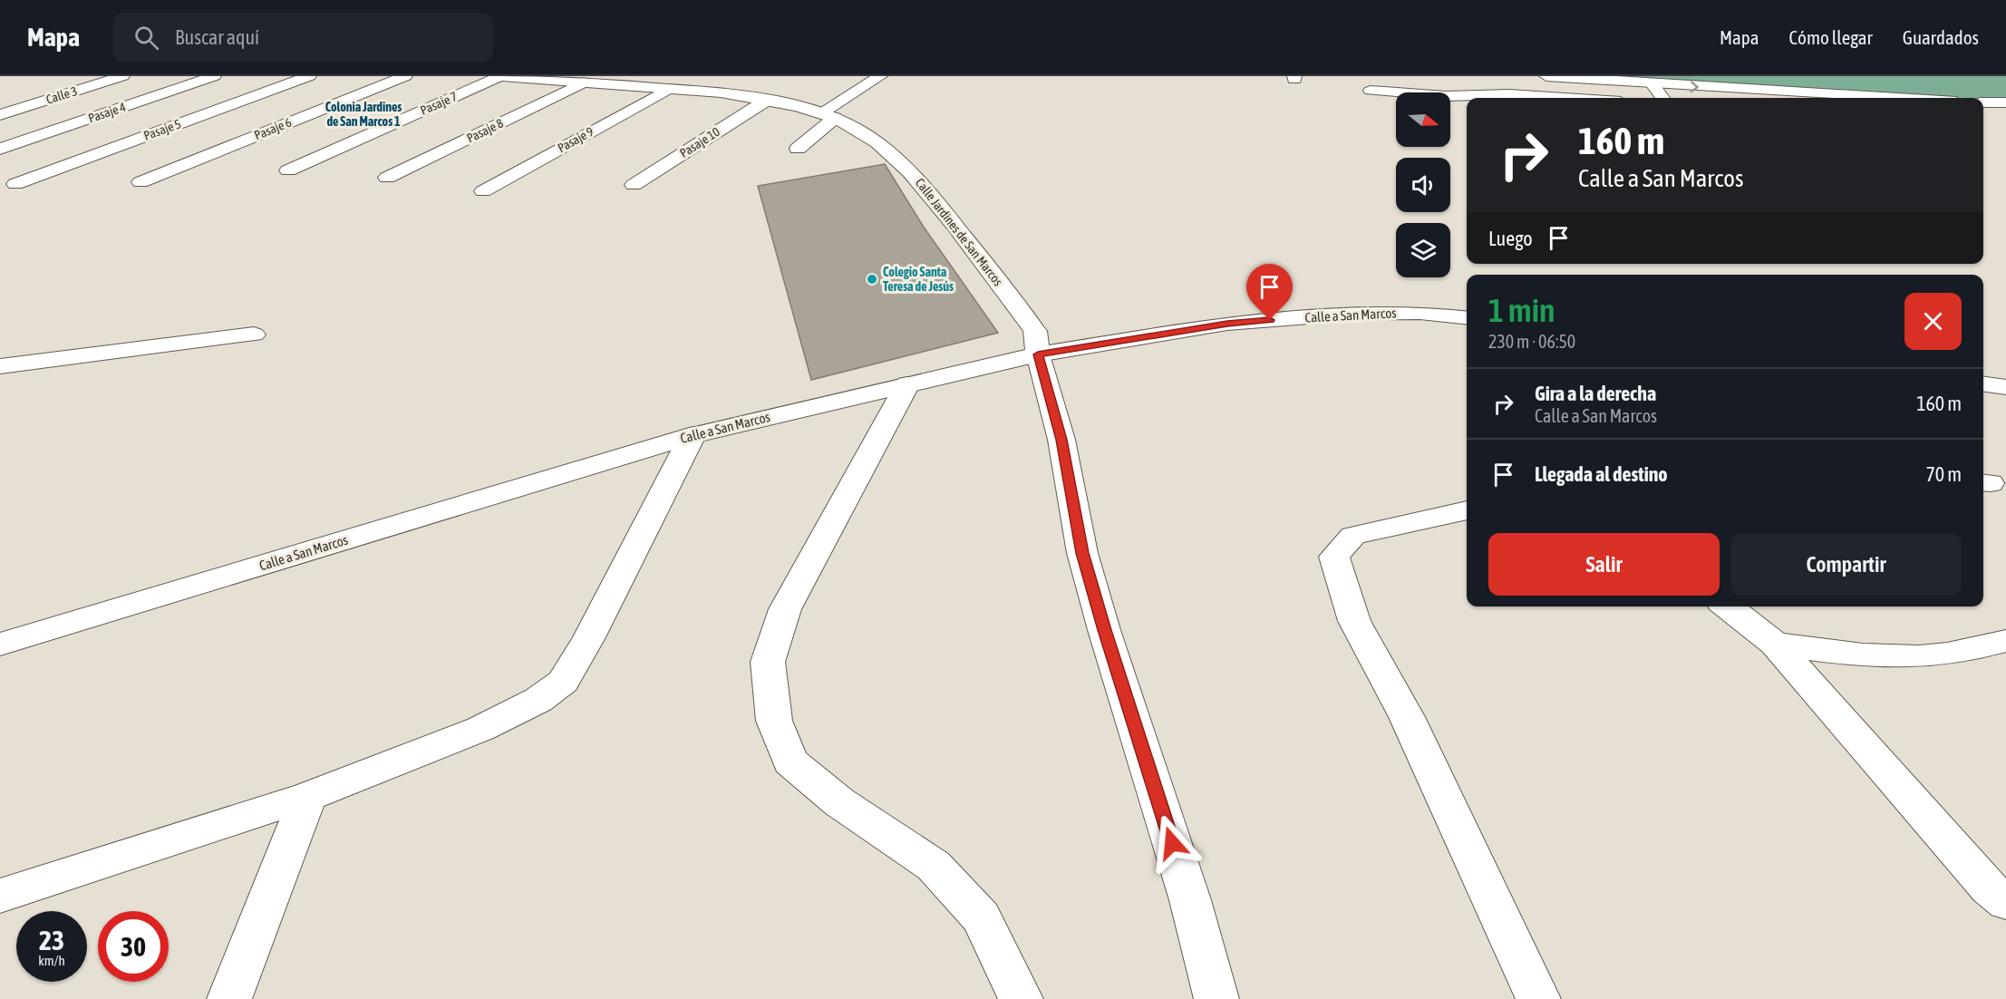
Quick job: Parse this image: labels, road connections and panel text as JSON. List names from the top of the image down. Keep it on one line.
{"streets":{"main road":["Calle 3","Pasaje 7","Pasaje 4","Pasaje 6","Pasaje 5","Pasaje 8","Pasaje 9","Pasaje 10","Calle Jardines de San Marcos","Calle a San Marcos"]},"crossings":[["Pasaje 7","Calle Jardines de San Marcos"],["Pasaje 8","Calle Jardines de San Marcos"],["Pasaje 9","Calle Jardines de San Marcos"],["Pasaje 10","Calle Jardines de San Marcos"],["Calle Jardines de San Marcos","Calle a San Marcos"]],"districts":["Colonia Jardines de San Marcos 1"],"places":["Colegio Santa Teresa de Jesús"],"north":"right","page":{"header":"Mapa","search":"Buscar aquí","nav":["Mapa","Cómo llegar","Guardados"],"turn":["160 m","Calle a San Marcos"],"then":"Luego","heading":["1 min","230 m · 06:50"],"list":[{"name":"Gira a la derecha","note":"Calle a San Marcos","value":"160 m"},{"name":"Llegada al destino","value":"70 m"}],"buttons":["Salir","Compartir"],"speed":"23 km/h","limit":"30"}}
